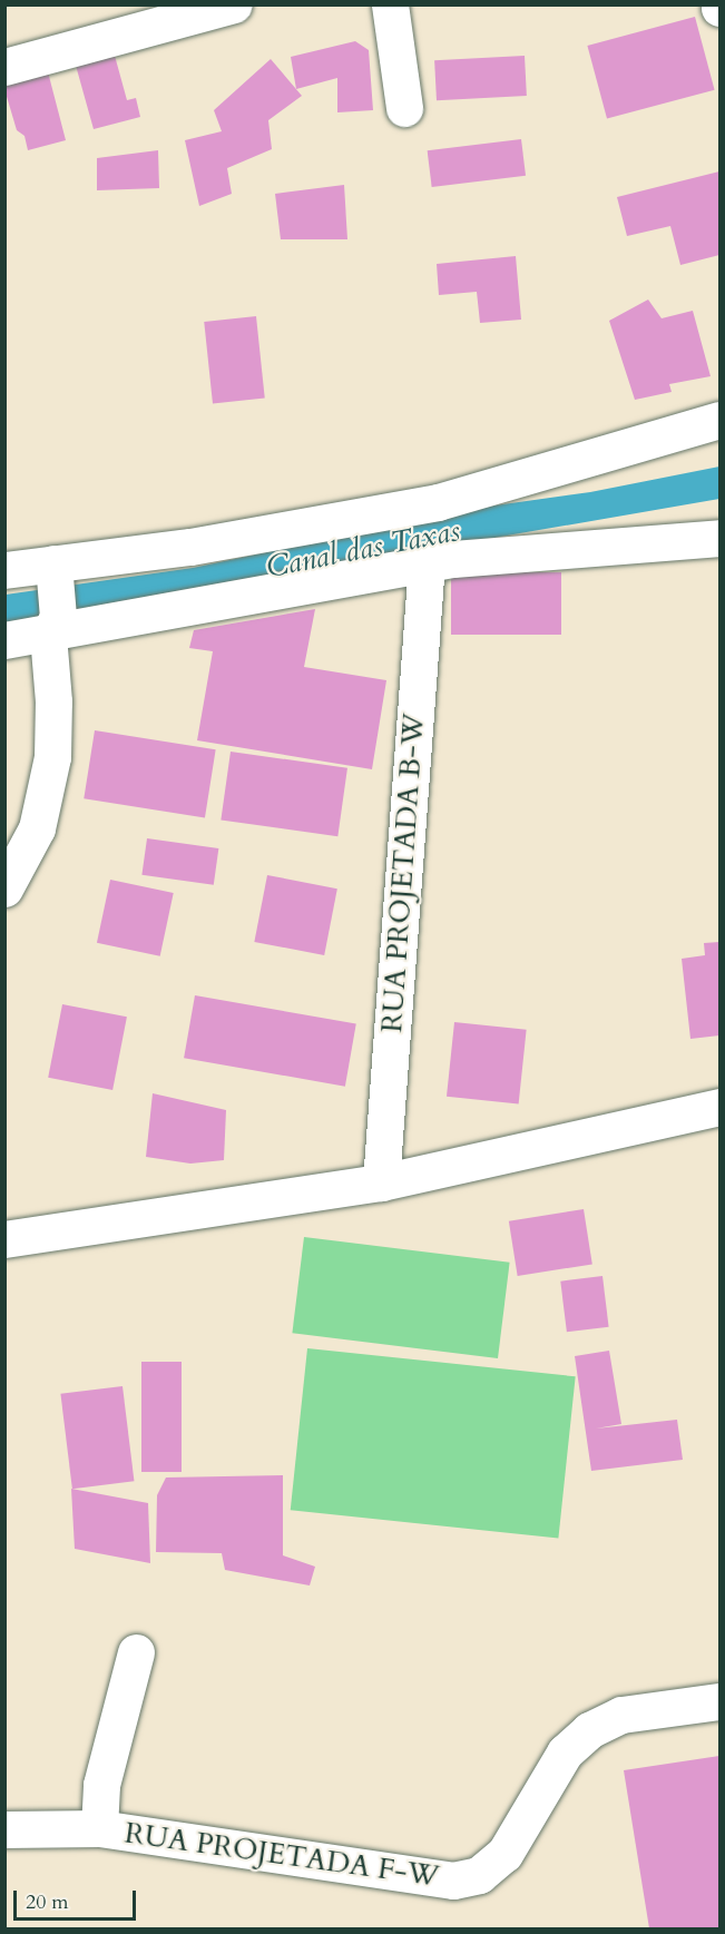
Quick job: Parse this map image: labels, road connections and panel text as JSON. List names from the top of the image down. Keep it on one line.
{"streets":{"street":["RUA PROJETADA B-W","RUA PROJETADA F-W"]},"water":["Canal das Taxas"],"scale_bar":"20 m"}
